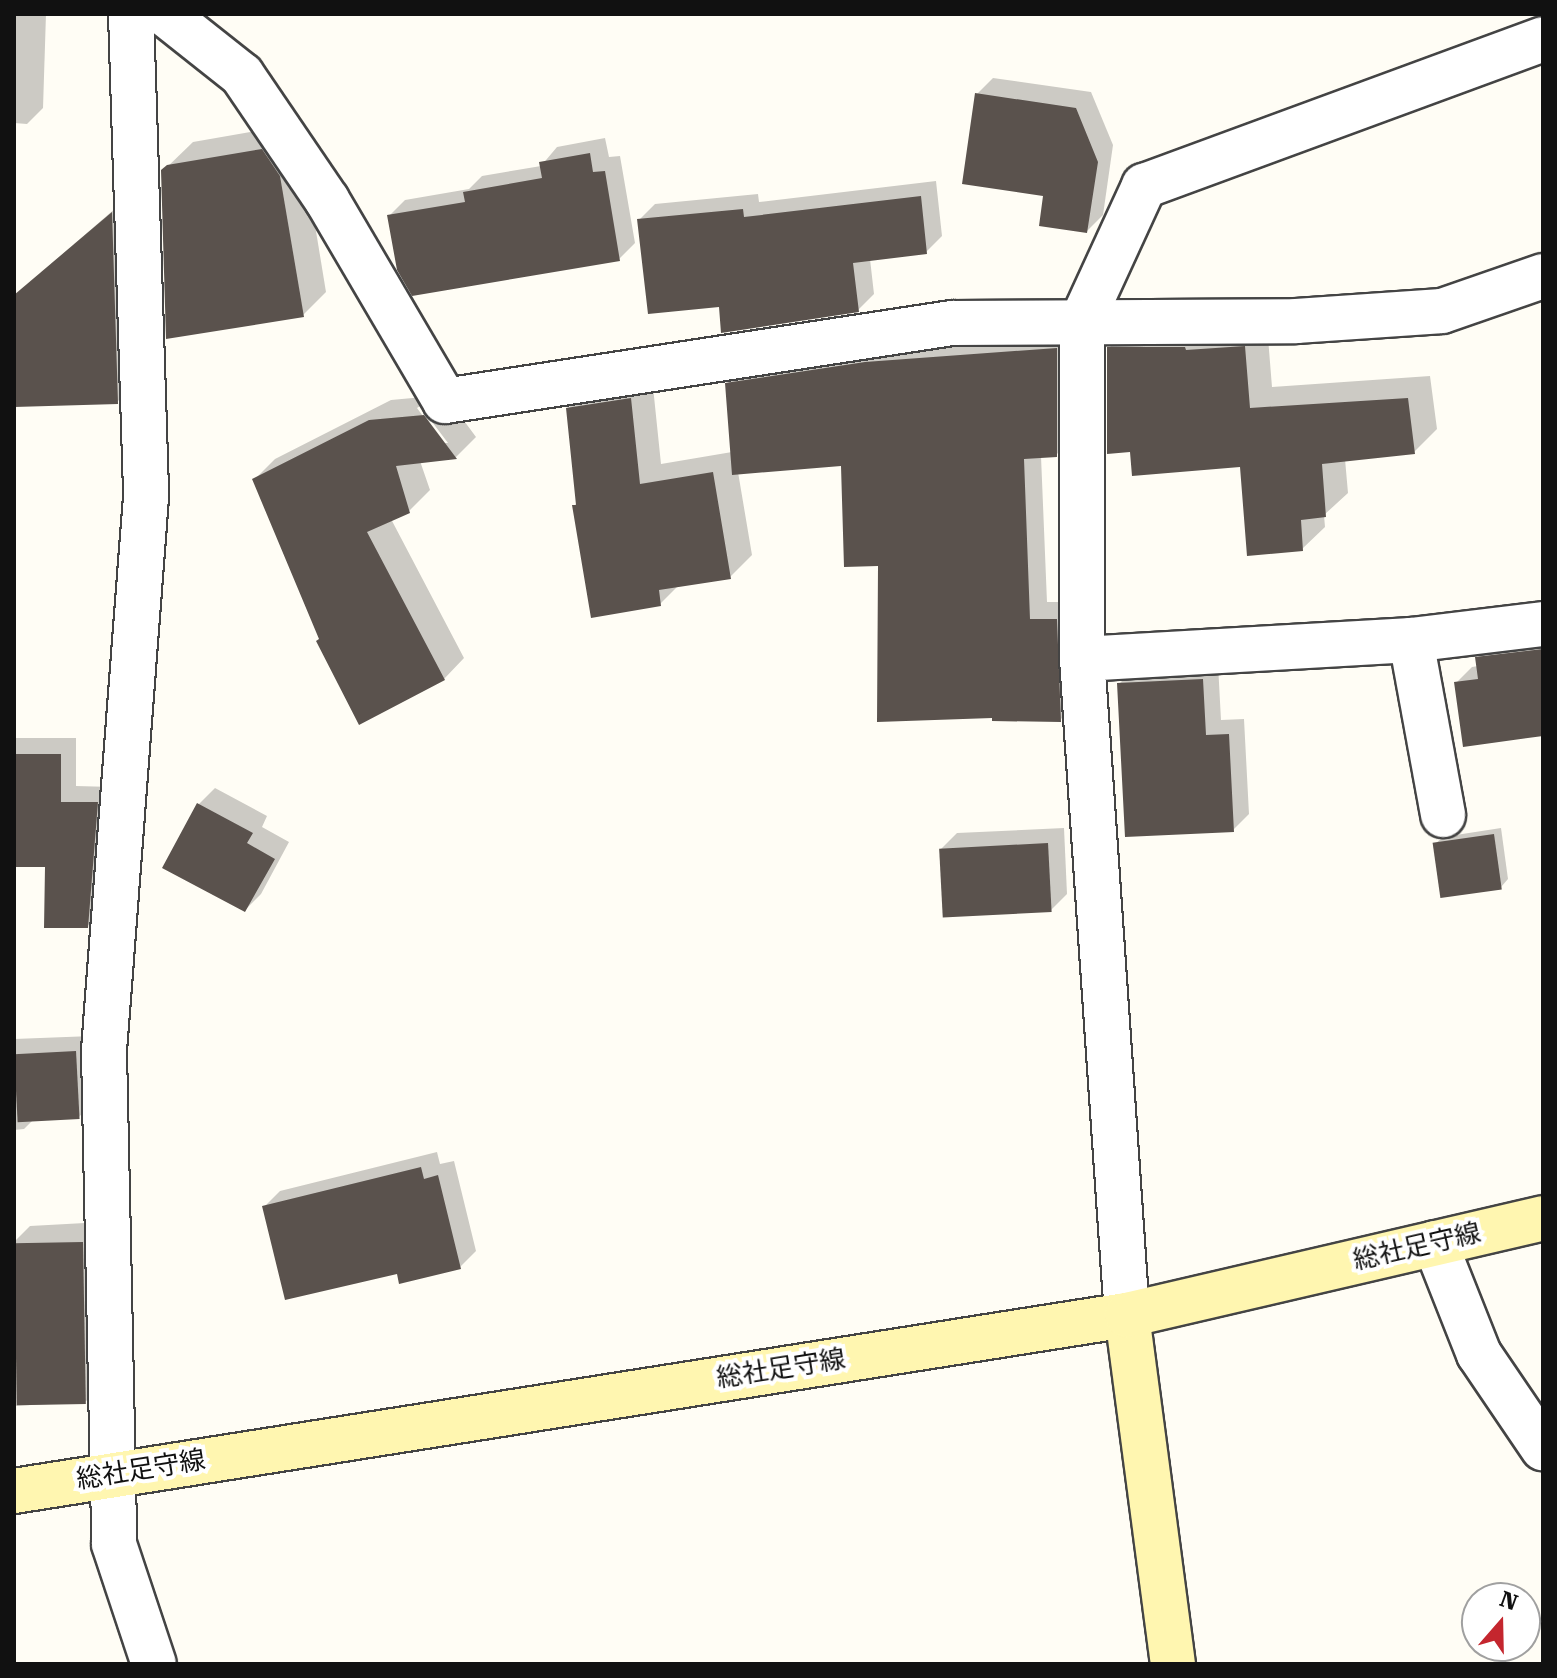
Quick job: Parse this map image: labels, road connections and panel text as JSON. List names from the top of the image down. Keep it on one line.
{"streets":{"main road":["総社足守線"]},"north":"top"}
